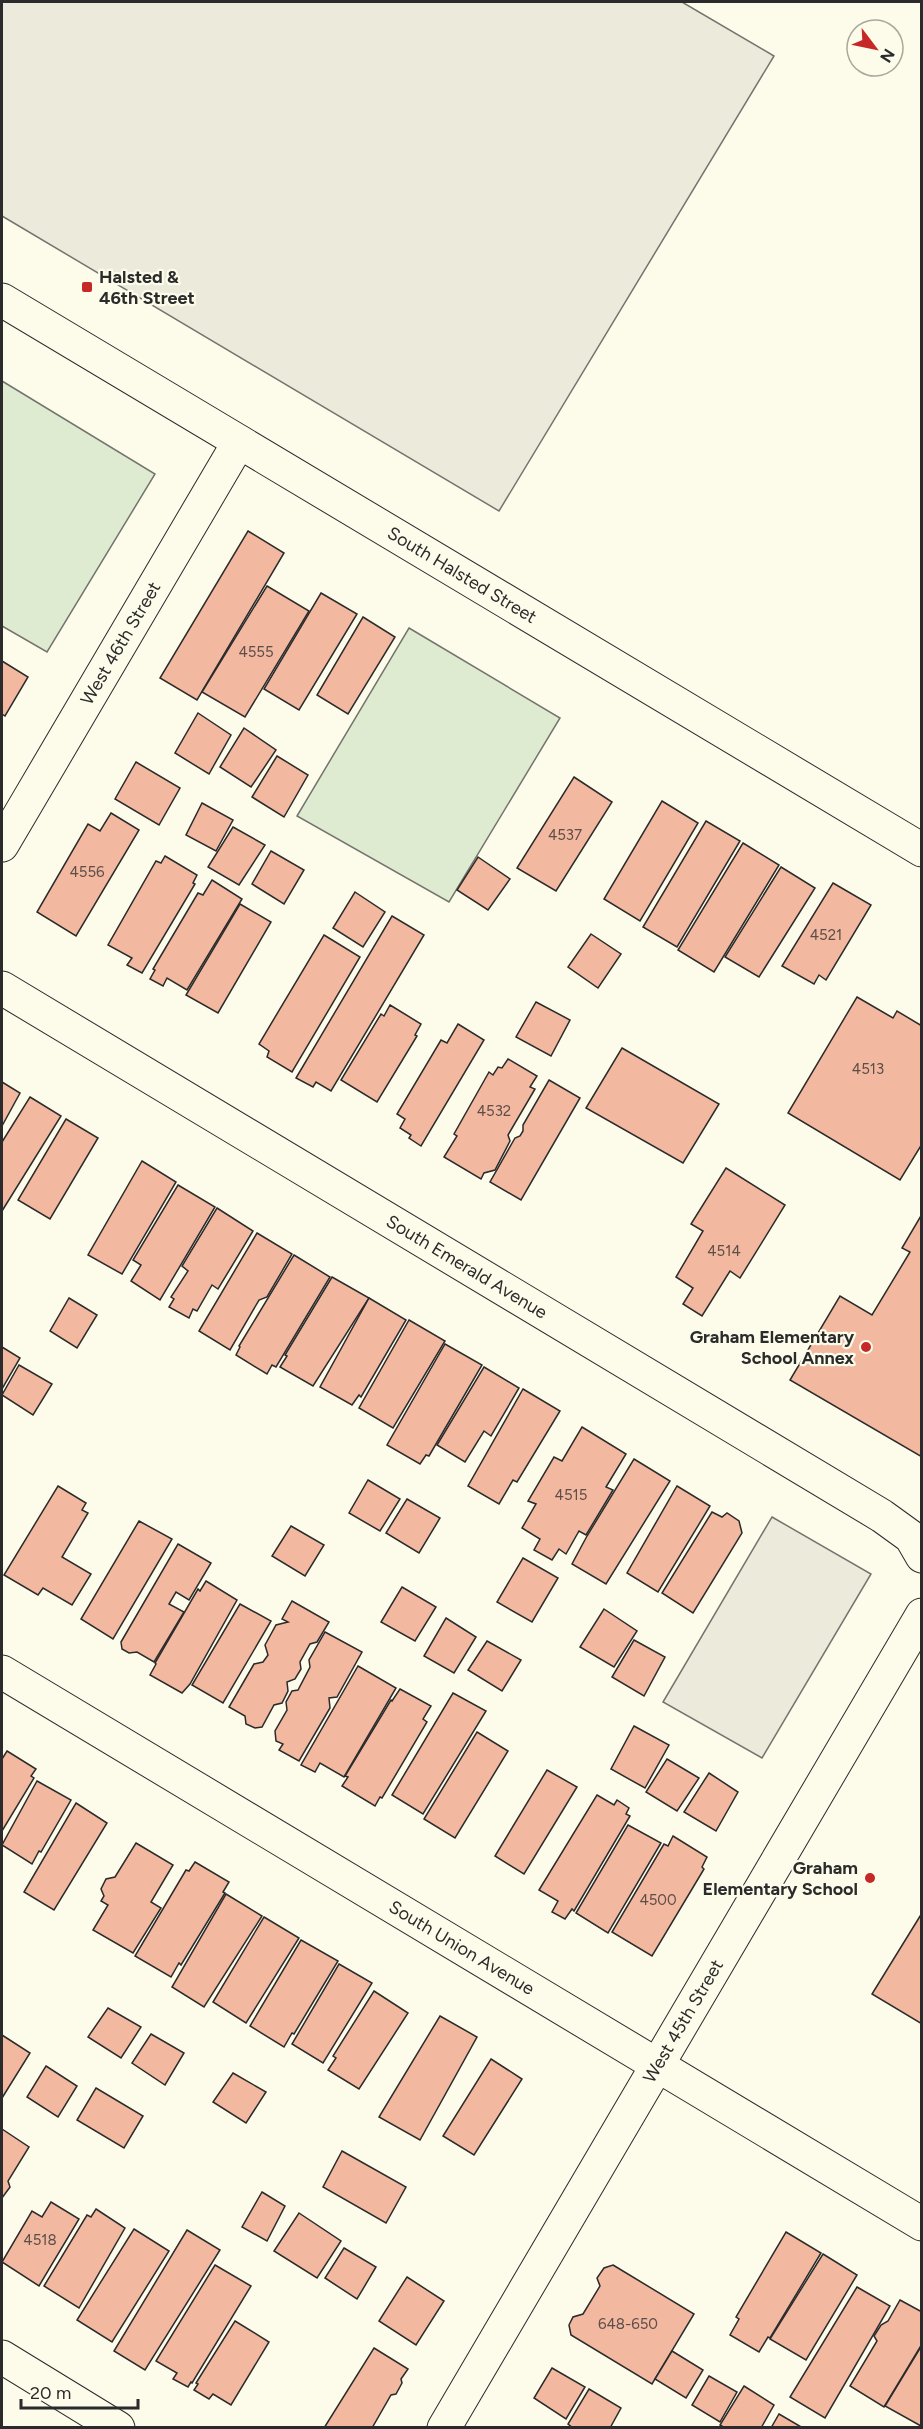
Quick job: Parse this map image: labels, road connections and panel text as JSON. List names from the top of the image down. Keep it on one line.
{"streets":{"street":["South Halsted Street","West 46th Street","South Emerald Avenue","South Union Avenue","West 45th Street"]},"crossings":[["South Halsted Street","West 46th Street"],["South Union Avenue","West 45th Street"]],"places":{"transit":["Halsted & 46th Street"],"other":["Graham Elementary School Annex","Graham Elementary School"]},"house_numbers":["4555","4537","4556","4521","4513","4532","4514","4515","4500","4518","648-650"],"scale_bar":"20 m","north":"bottom right"}
